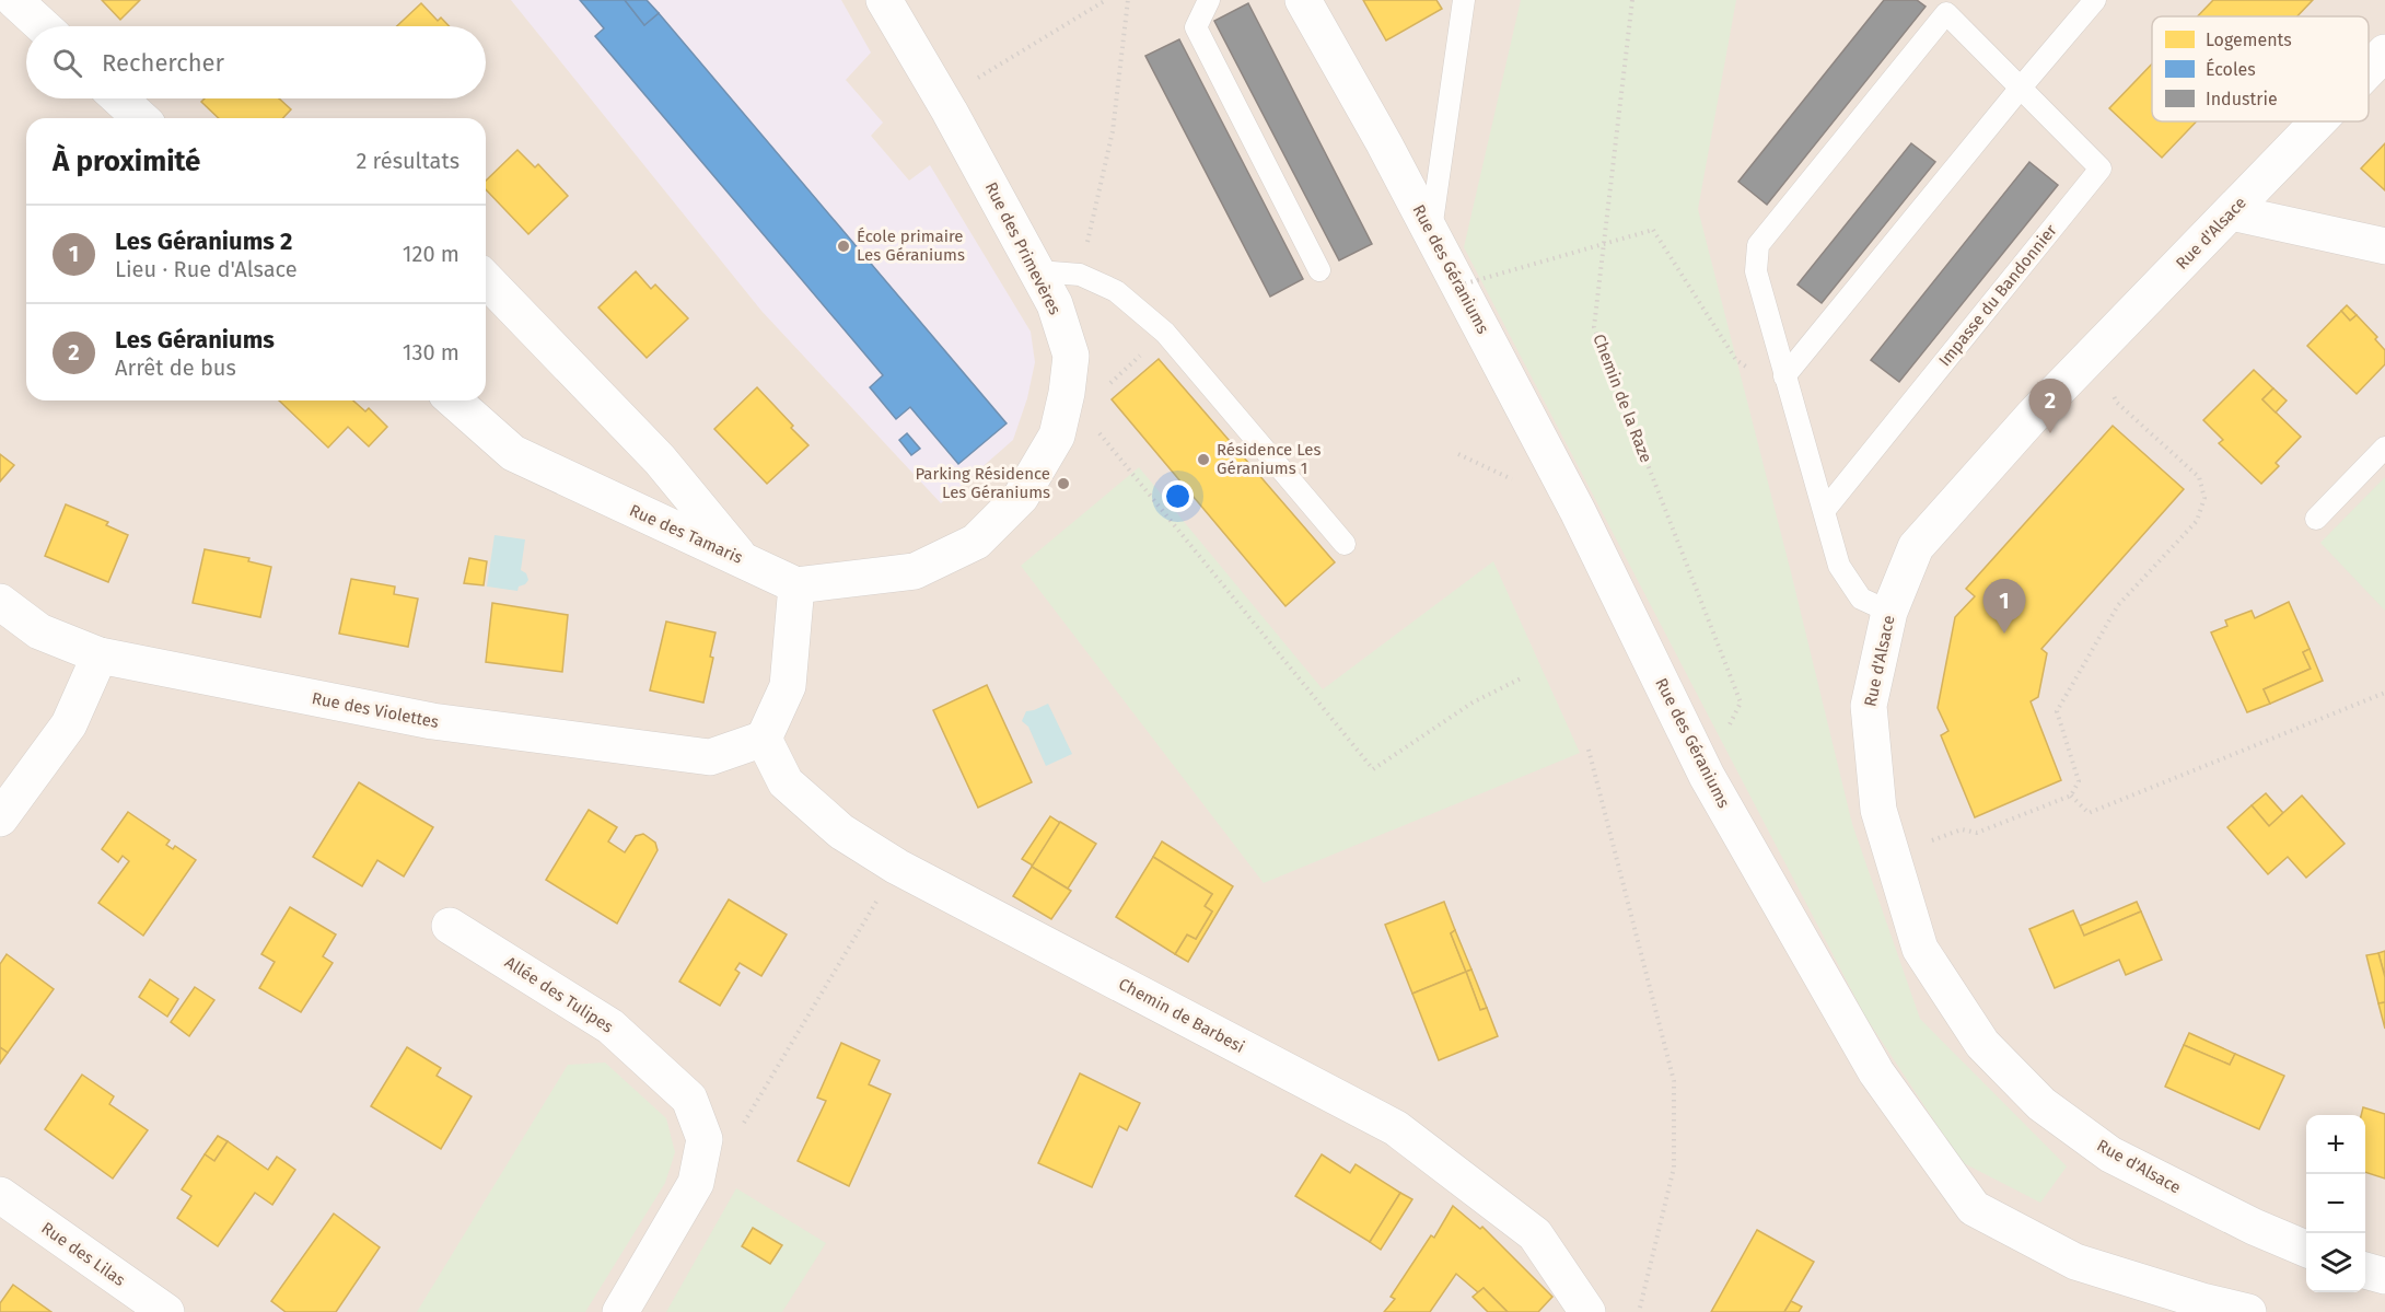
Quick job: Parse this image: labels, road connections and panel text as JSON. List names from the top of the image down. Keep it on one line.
{"streets":{"street":["Rue d'Alsace","Rue des Primevères","Rue des Géraniums","Rue des Tamaris","Rue des Violettes","Allée des Tulipes","Chemin de Barbesi","Rue des Lilas"],"lane":["Impasse du Bandonnier"],"path":["Chemin de la Raze"]},"crossings":[["Rue d'Alsace","Impasse du Bandonnier"],["Rue des Primevères","Rue des Tamaris"],["Rue des Géraniums","Chemin de la Raze"],["Rue des Violettes","Chemin de Barbesi"]],"places":["École primaire Les Géraniums","Résidence Les Géraniums 1","Parking Résidence Les Géraniums"],"legend":["Logements","Écoles","Industrie"],"page":{"search":"Rechercher","heading":["À proximité","2 résultats"],"list":[{"mark":"1","name":"Les Géraniums 2","note":"Lieu · Rue d'Alsace","value":"120 m"},{"mark":"2","name":"Les Géraniums","note":"Arrêt de bus","value":"130 m"}],"pins":["2","1"],"map_buttons":["+","−"]}}
